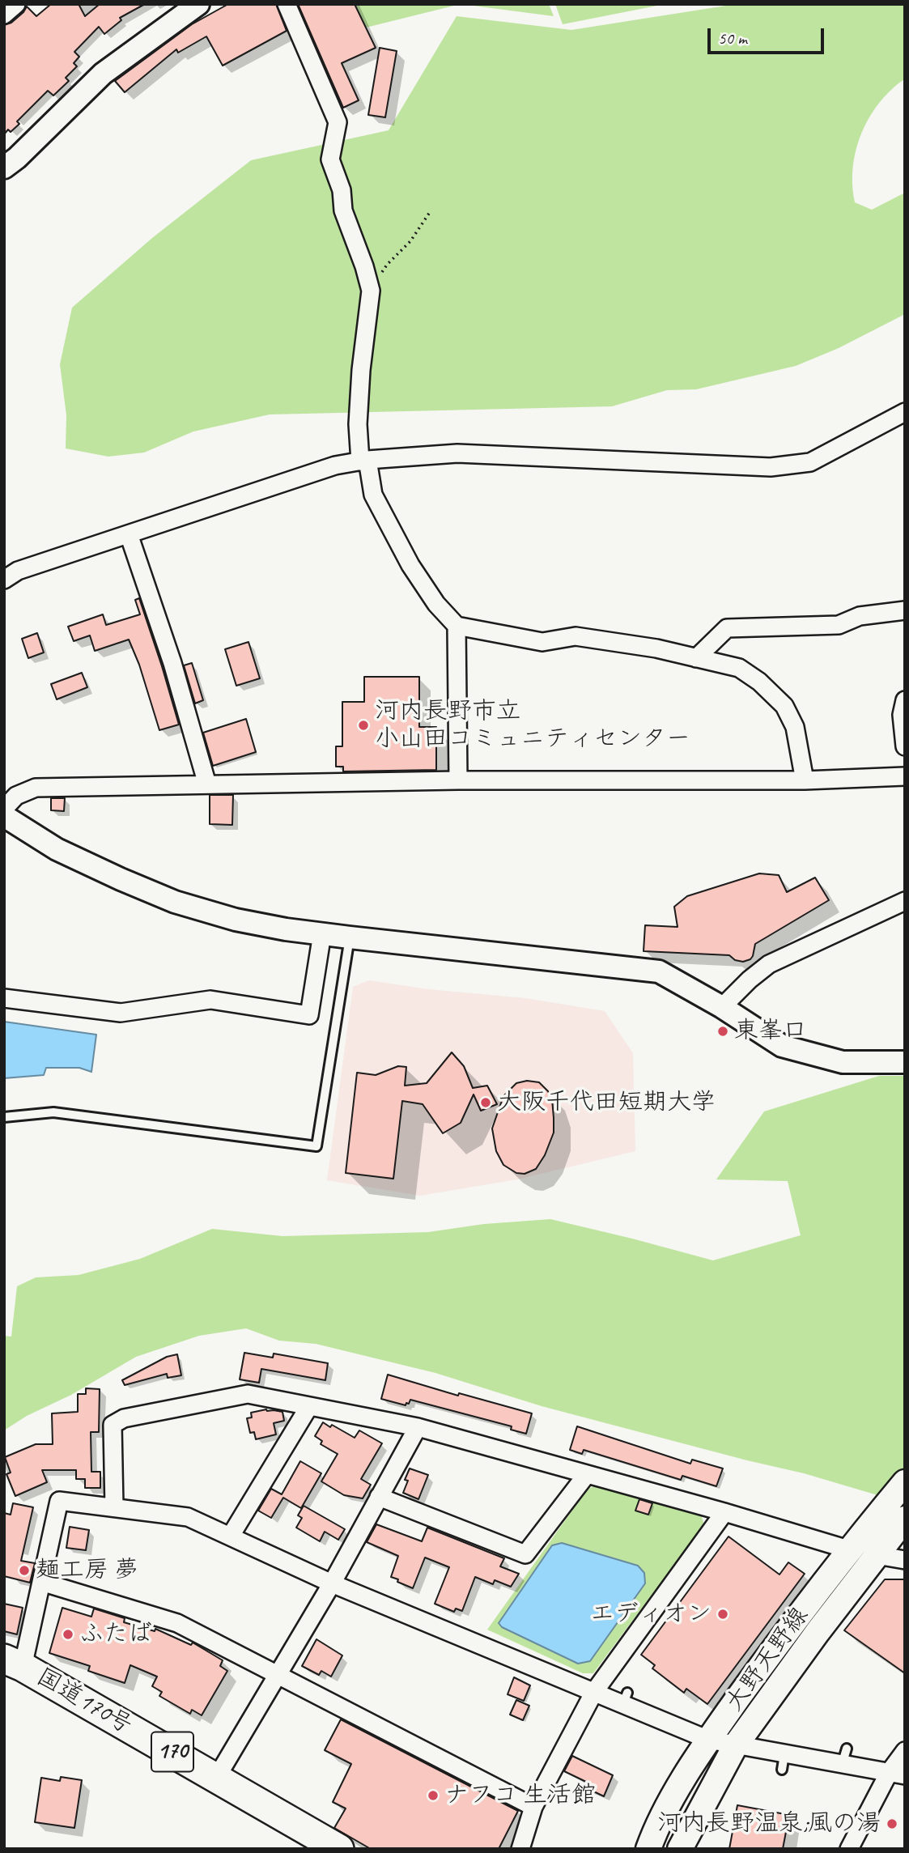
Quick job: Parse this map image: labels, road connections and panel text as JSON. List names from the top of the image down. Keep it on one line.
{"streets":{"highway":["国道170号","170"],"main road":["大野天野線"]},"places":["河内長野市立 小山田コミュニティセンター","東峯口","大阪千代田短期大学","麺工房 夢","エディオン","ふたば","ナフコ 生活館","河内長野温泉;風の湯"],"scale_bar":"50 m"}
